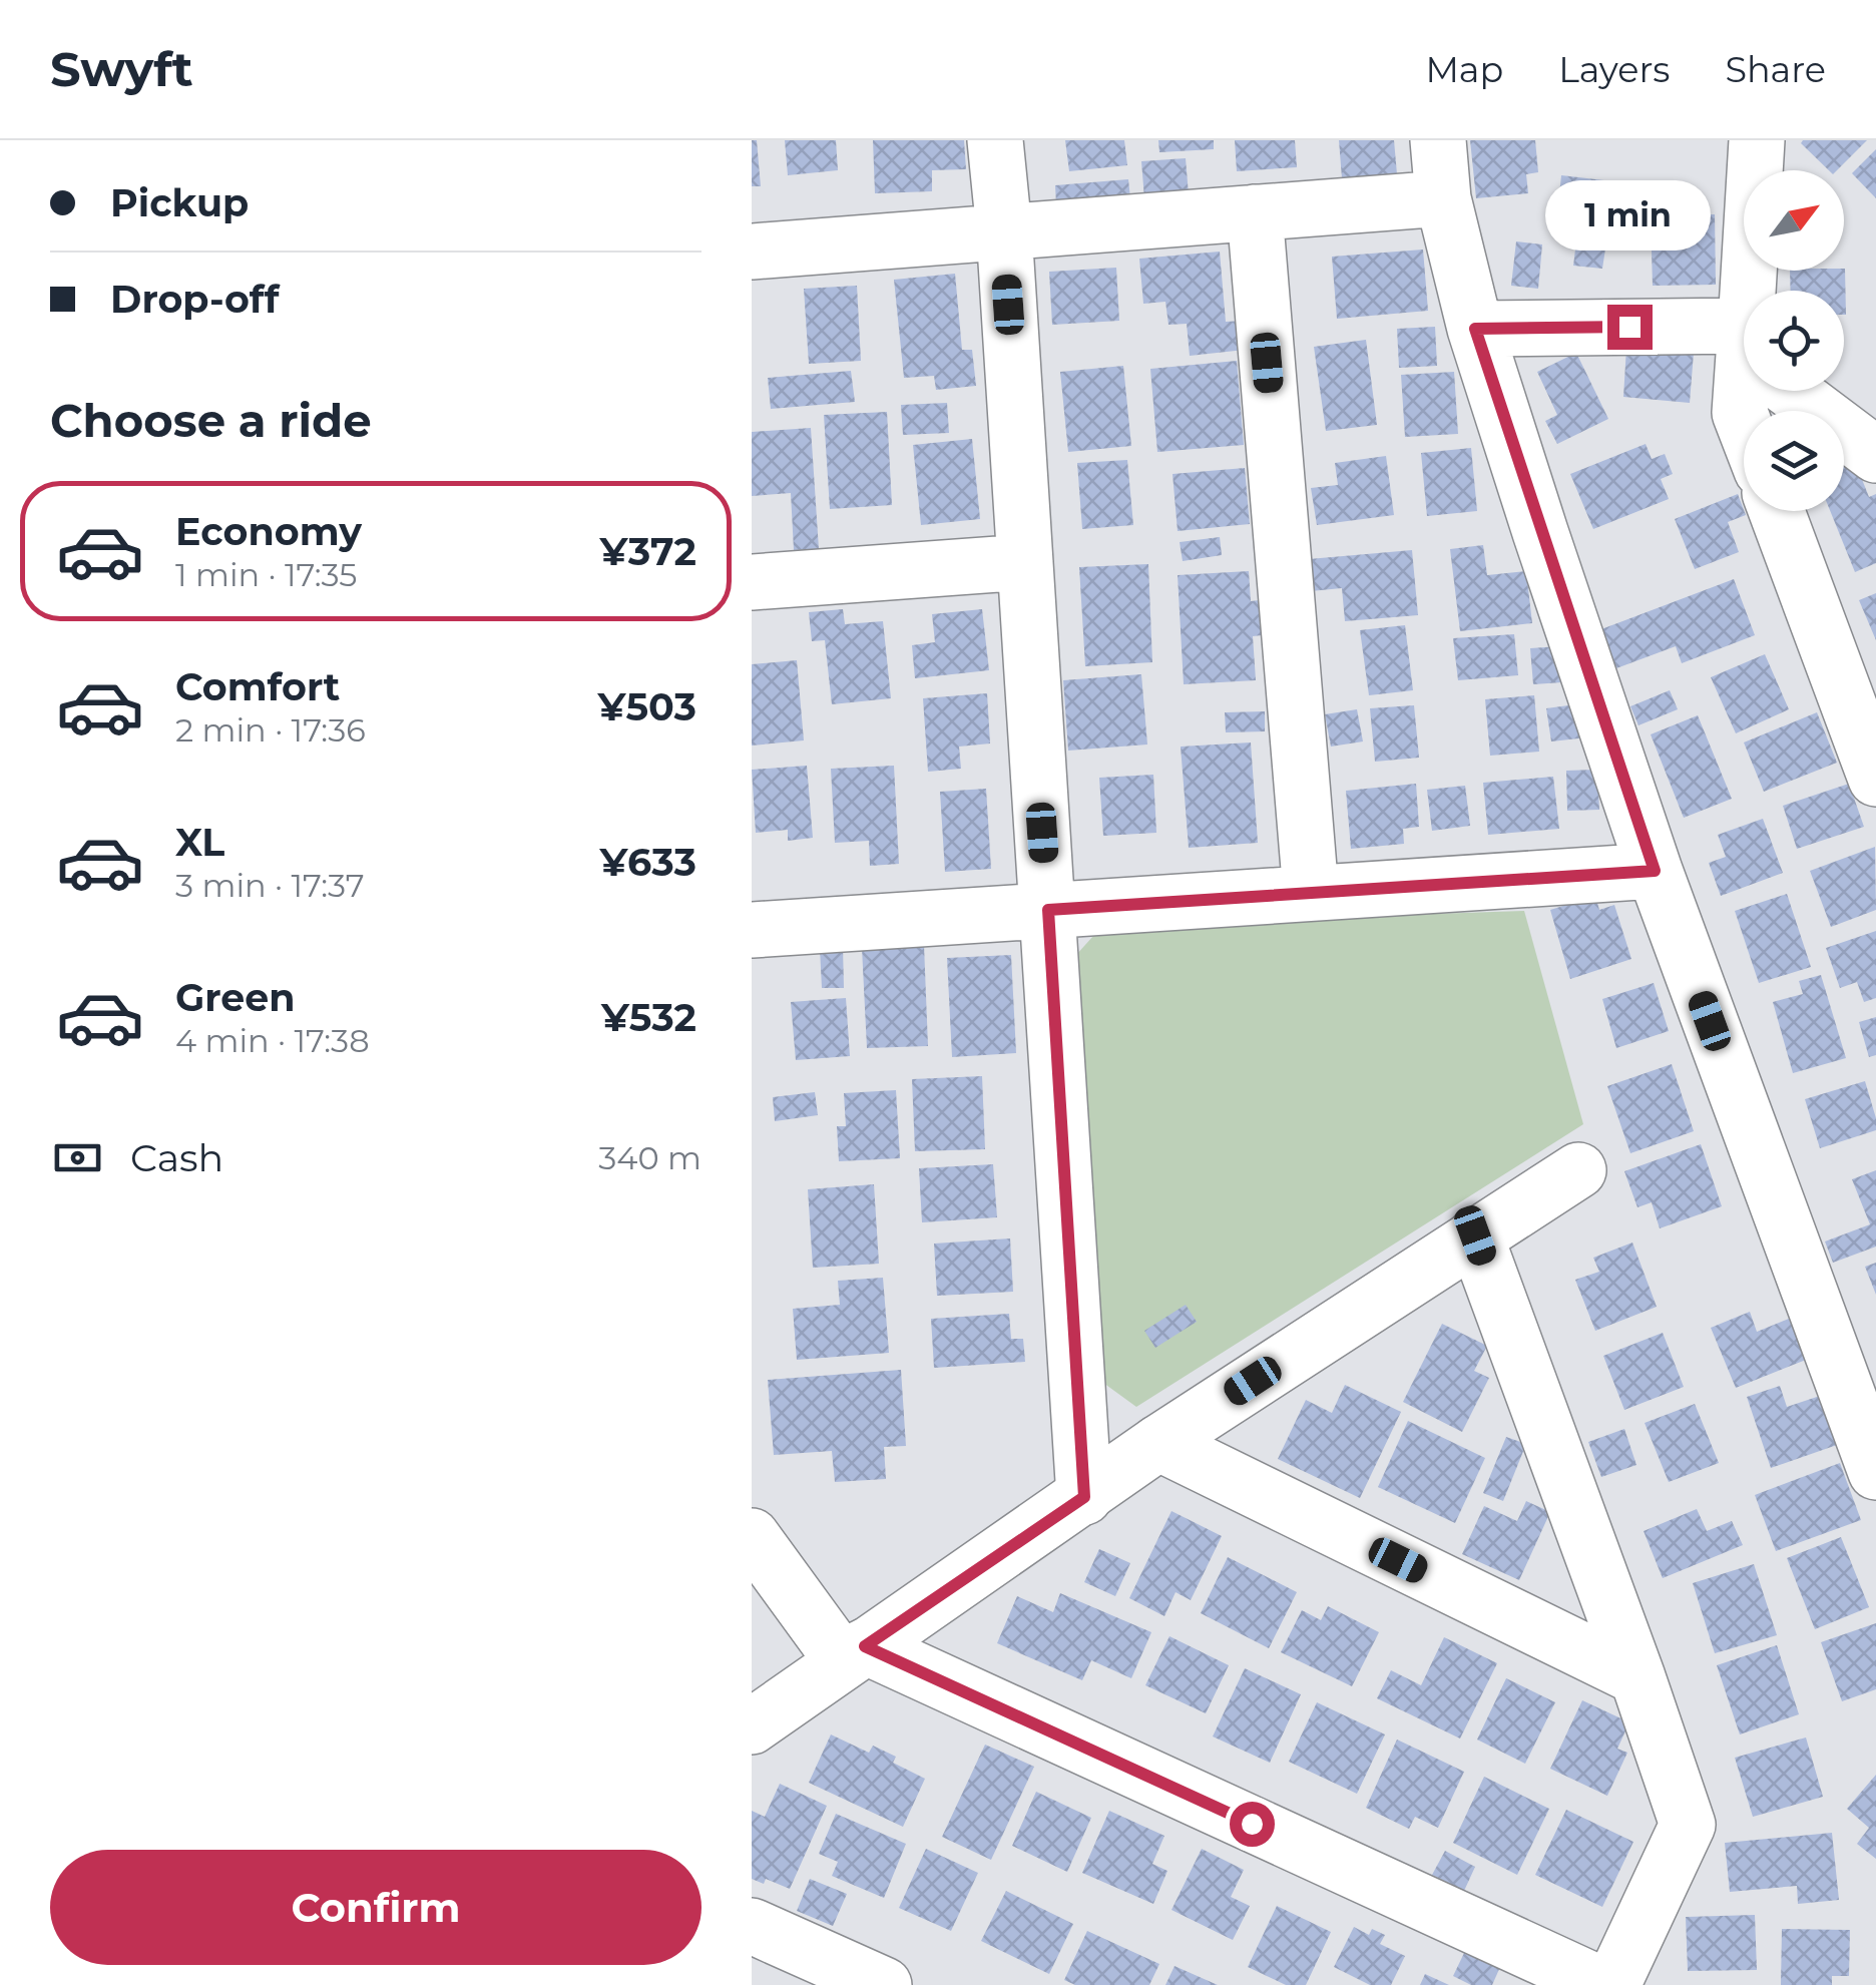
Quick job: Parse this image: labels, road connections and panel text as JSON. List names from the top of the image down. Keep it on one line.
{"north":"top right","page":{"header":"Swyft","nav":["Map","Layers","Share"],"banner":["Pickup","Drop-off"],"bubble":"1 min","heading":"Choose a ride","list":[{"name":"Economy","note":"1 min · 17:35","value":"¥372"},{"name":"Comfort","note":"2 min · 17:36","value":"¥503"},{"name":"XL","note":"3 min · 17:37","value":"¥633"},{"name":"Green","note":"4 min · 17:38","value":"¥532"}],"pay":["Cash","340 m"],"buttons":"Confirm"}}
